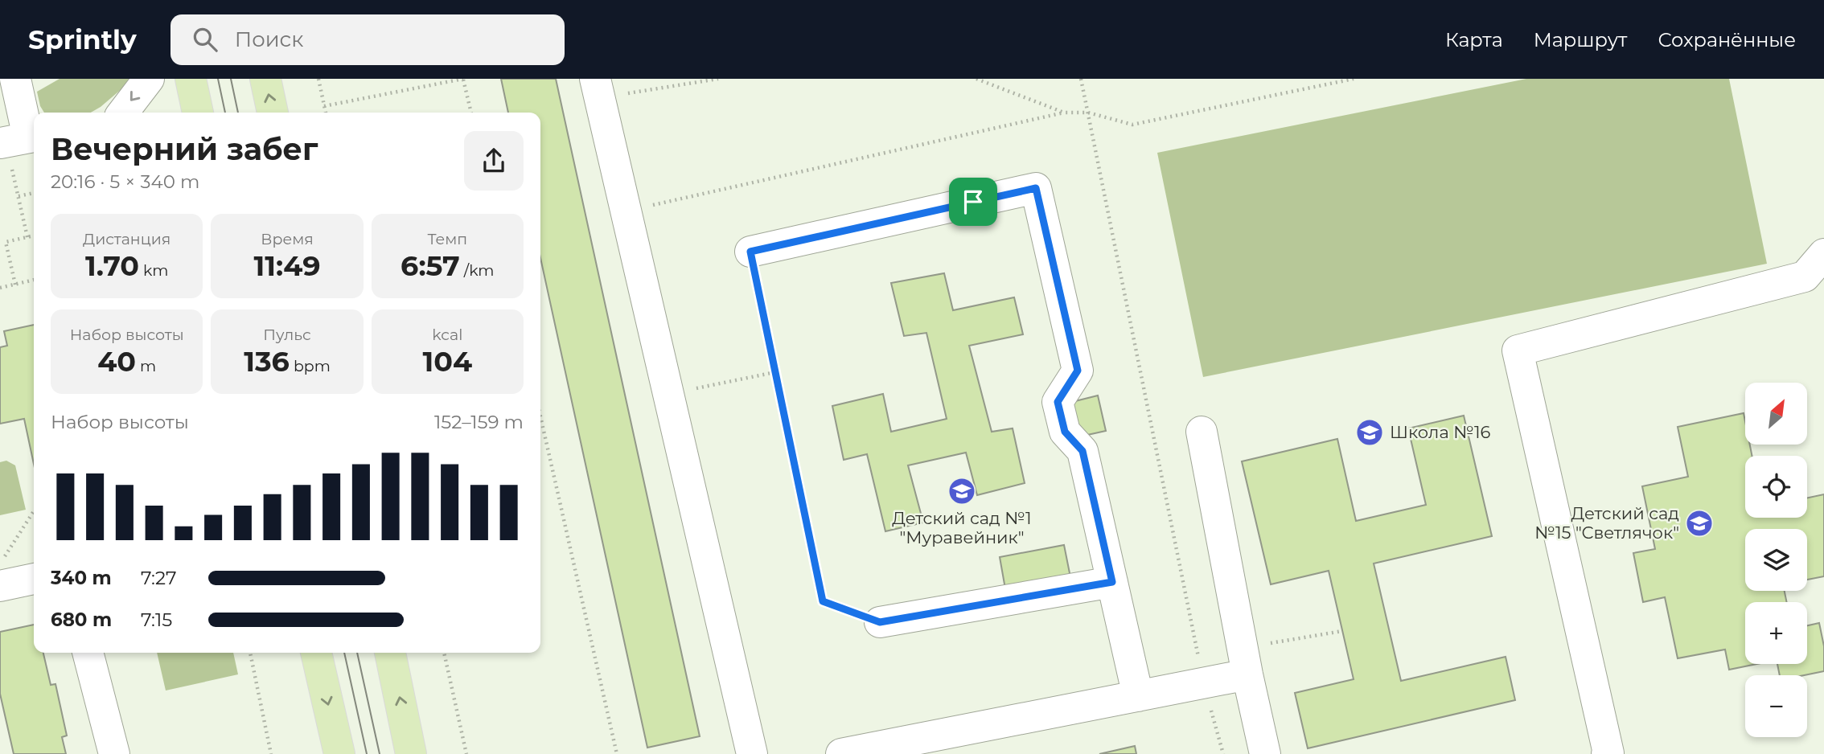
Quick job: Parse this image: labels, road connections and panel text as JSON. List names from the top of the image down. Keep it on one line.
{"places":{"school or university":["Школа №16","Детский сад №1 \"Муравейник\"","Детский сад №15 \"Светлячок\""]},"north":"top right","page":{"header":"Sprintly","search":"Поиск","nav":["Карта","Маршрут","Сохранённые"],"heading":["Вечерний забег","20:16 · 5 × 340 m"],"stats":[["Дистанция","1.70 km"],["Время","11:49"],["Темп","6:57 /km"],["Набор высоты","40 m"],["Пульс","136 bpm"],["kcal","104"]],"map_buttons":["+","−"],"chart":["Набор высоты","152–159 m"],"list":[{"name":"340 m","note":"7:27"},{"name":"680 m","note":"7:15"}]}}
